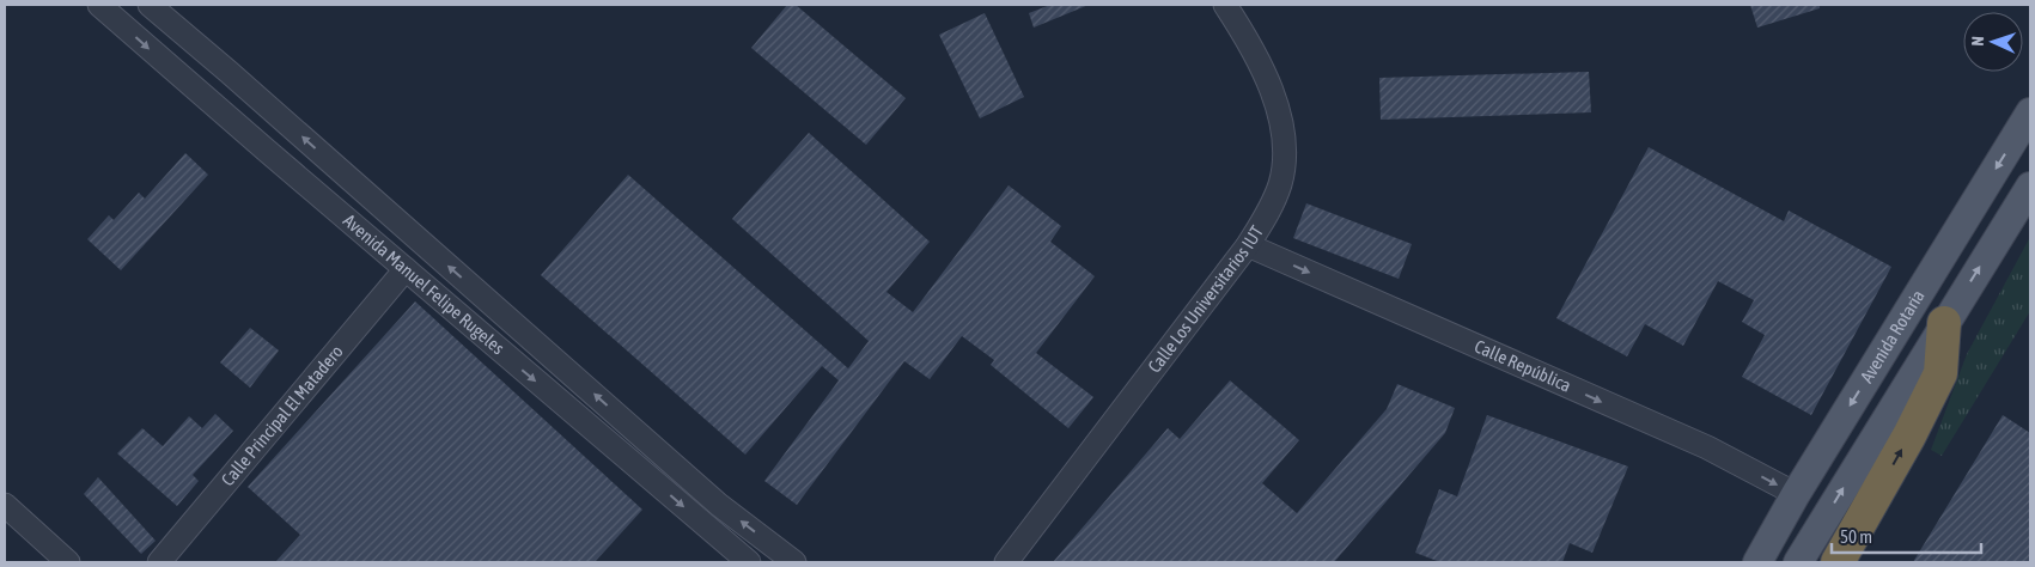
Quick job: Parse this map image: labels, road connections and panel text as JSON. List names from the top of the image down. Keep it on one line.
{"streets":{"main road":["Avenida Rotaria"],"street":["Avenida Manuel Felipe Rugeles","Calle Los Universitarios IUT","Calle República","Calle Principal El Matadero"]},"crossings":[["Avenida Manuel Felipe Rugeles","Calle Principal El Matadero"],["Calle Los Universitarios IUT","Calle República"],["Avenida Rotaria","Calle República"]],"one_way":["Calle República"],"scale_bar":"50 m","north":"left"}
